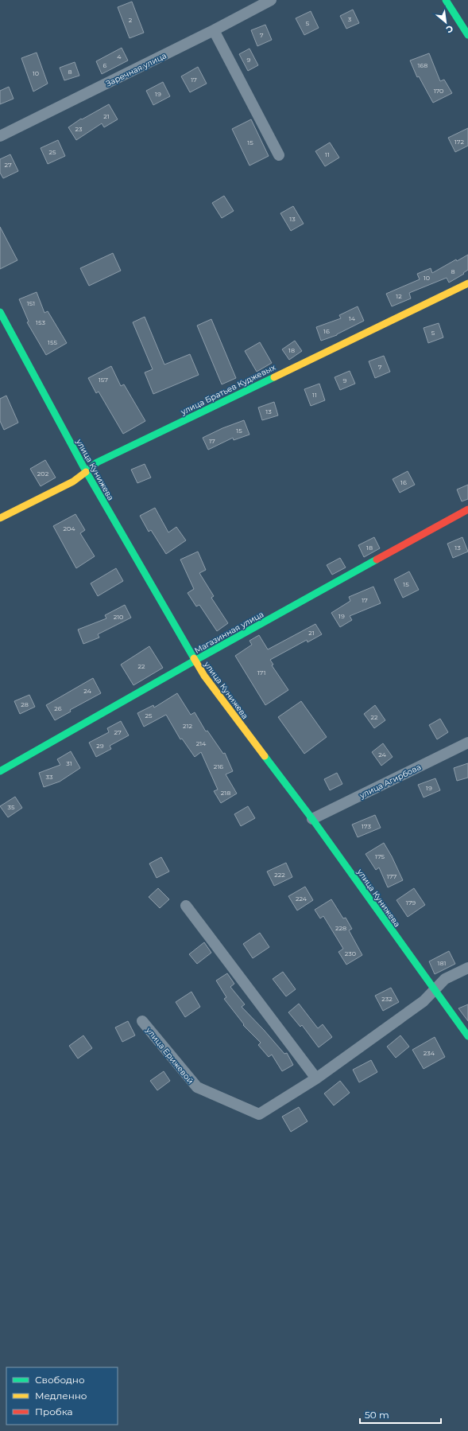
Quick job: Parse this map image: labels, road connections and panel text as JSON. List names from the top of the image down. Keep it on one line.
{"streets":{"main road":["улица Братьев Куджевых","улица Кунижева","Магазинная улица"],"street":["Заречная улица","улица Агирбова","улица Ерижевой"]},"crossings":[["улица Братьев Куджевых","улица Кунижева"],["улица Кунижева","Магазинная улица"],["улица Кунижева","улица Агирбова"],["улица Кунижева","улица Ерижевой"]],"house_numbers":["3","2","5","7","4","9","6","168","8","10","17","170","19","21","23","172","15","25","11","27","13","8","10","12","151","14","153","16","5","155","18","7","157","9","11","13","15","17","202","16","204","18","13","15","17","19","210","21","22","171","24","28","26","25","22","212","27","214","29","24","31","216","33","19","218","35","173","175","222","177","224","179","228","230","181","232","234"],"legend":["Свободно","Медленно","Пробка"],"scale_bar":"50 m","north":"bottom right"}
